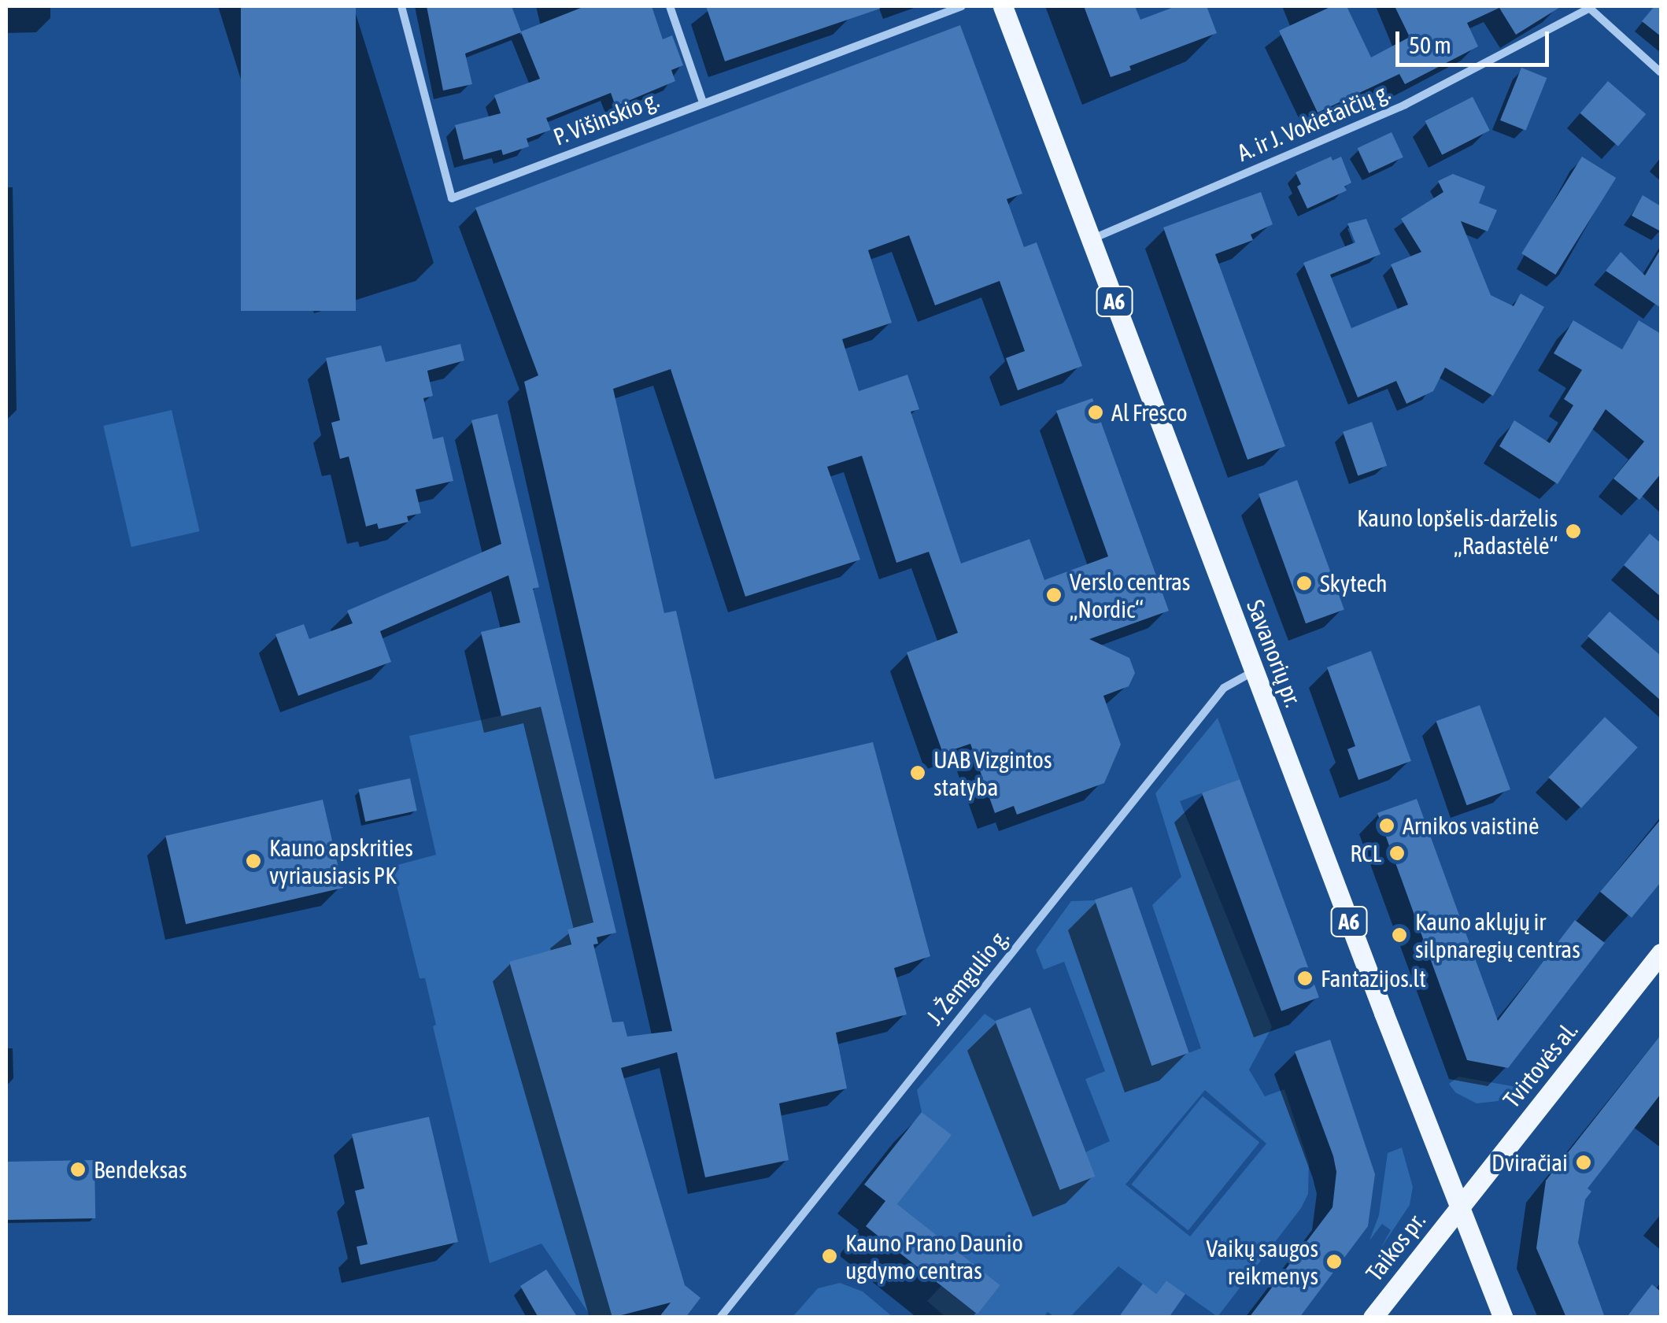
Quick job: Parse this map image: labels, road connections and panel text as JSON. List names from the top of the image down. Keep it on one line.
{"streets":{"main road":["A6","Savanorių pr.","Tvirtovės al.","Taikos pr."],"street":["P. Višinskio g.","A. ir J. Vokietaičių g.","J. Žemgulio g."]},"crossings":[["A. ir J. Vokietaičių g.","Savanorių pr."],["Savanorių pr.","J. Žemgulio g."],["Savanorių pr.","Tvirtovės al."],["Savanorių pr.","Taikos pr."],["Tvirtovės al.","Taikos pr."]],"places":["Al Fresco","Kauno lopšelis-darželis „Radastėlė“","Skytech","Verslo centras „Nordic“","UAB Vizgintos statyba","Arnikos vaistinė","RCL","Kauno apskrities vyriausiasis PK","Kauno aklųjų ir silpnaregių centras","Fantazijos.lt","Dviračiai","Bendeksas","Kauno Prano Daunio ugdymo centras","Vaikų saugos reikmenys"],"scale_bar":"50 m"}
